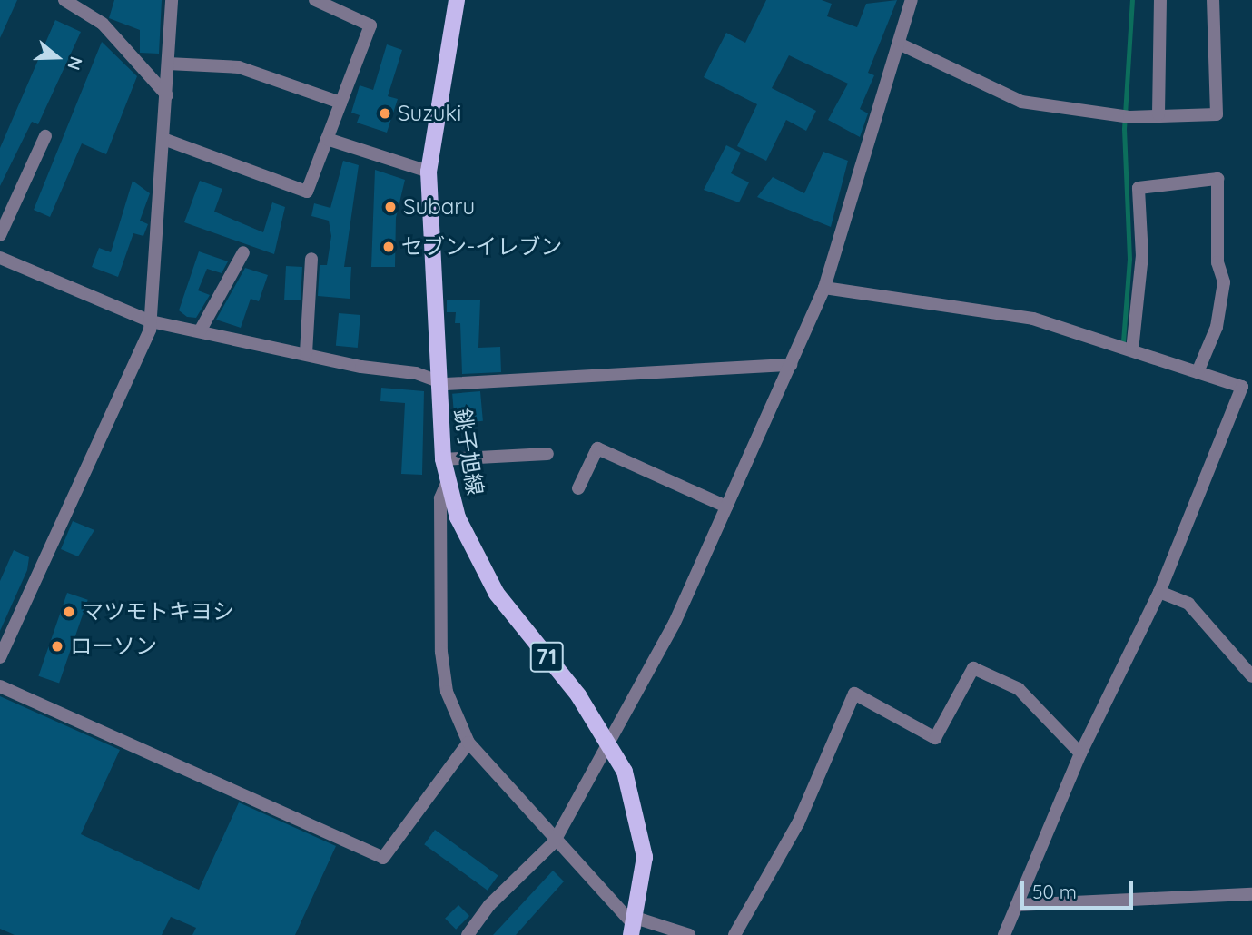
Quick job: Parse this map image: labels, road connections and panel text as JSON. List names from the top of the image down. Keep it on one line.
{"streets":{"main road":["銚子旭線","71"]},"places":["Suzuki","Subaru","セブン-イレブン","マツモトキヨシ","ローソン"],"scale_bar":"50 m","north":"right"}
